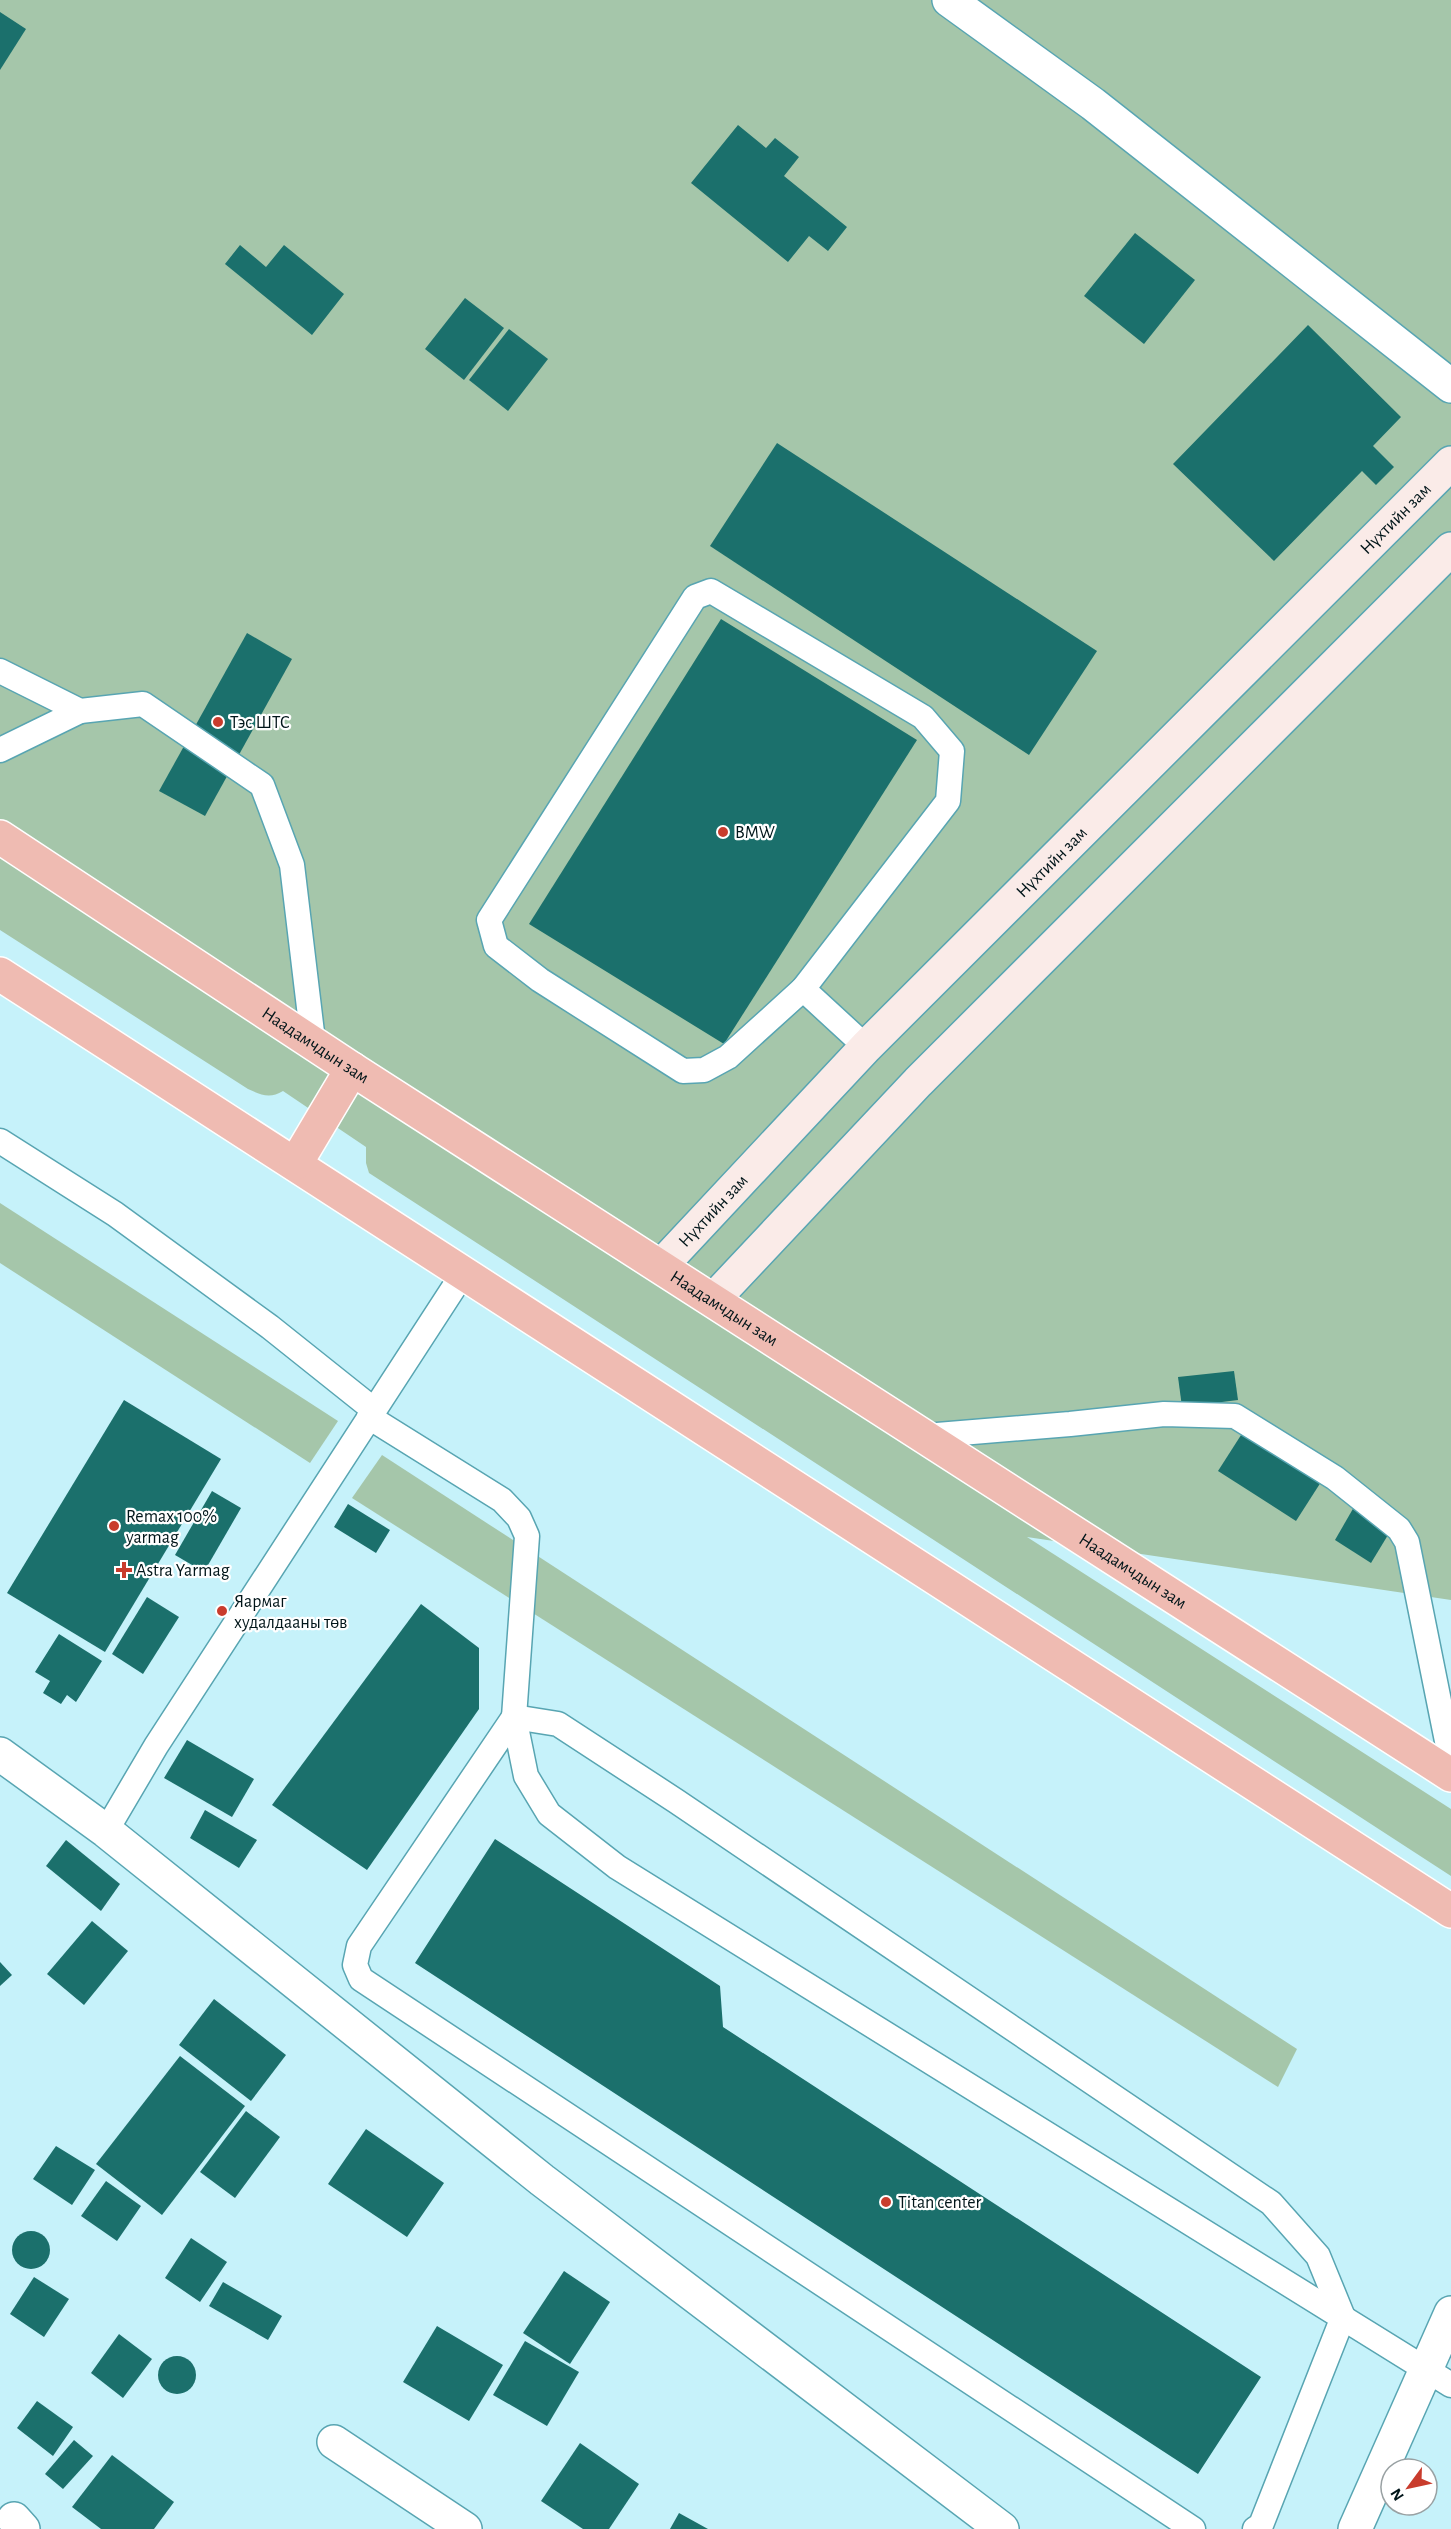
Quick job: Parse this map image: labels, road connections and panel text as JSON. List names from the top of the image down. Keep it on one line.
{"streets":{"highway":["Наадамчдын зам"],"main road":["Нүхтийн зам"]},"crossings":[["Нүхтийн зам","Наадамчдын зам"]],"places":{"other":["Тэс ШТС","BMW","Remax 100% yarmag","Яармаг худалдааны төв","Titan center"],"health":["Astra Yarmag"]},"north":"bottom left"}
